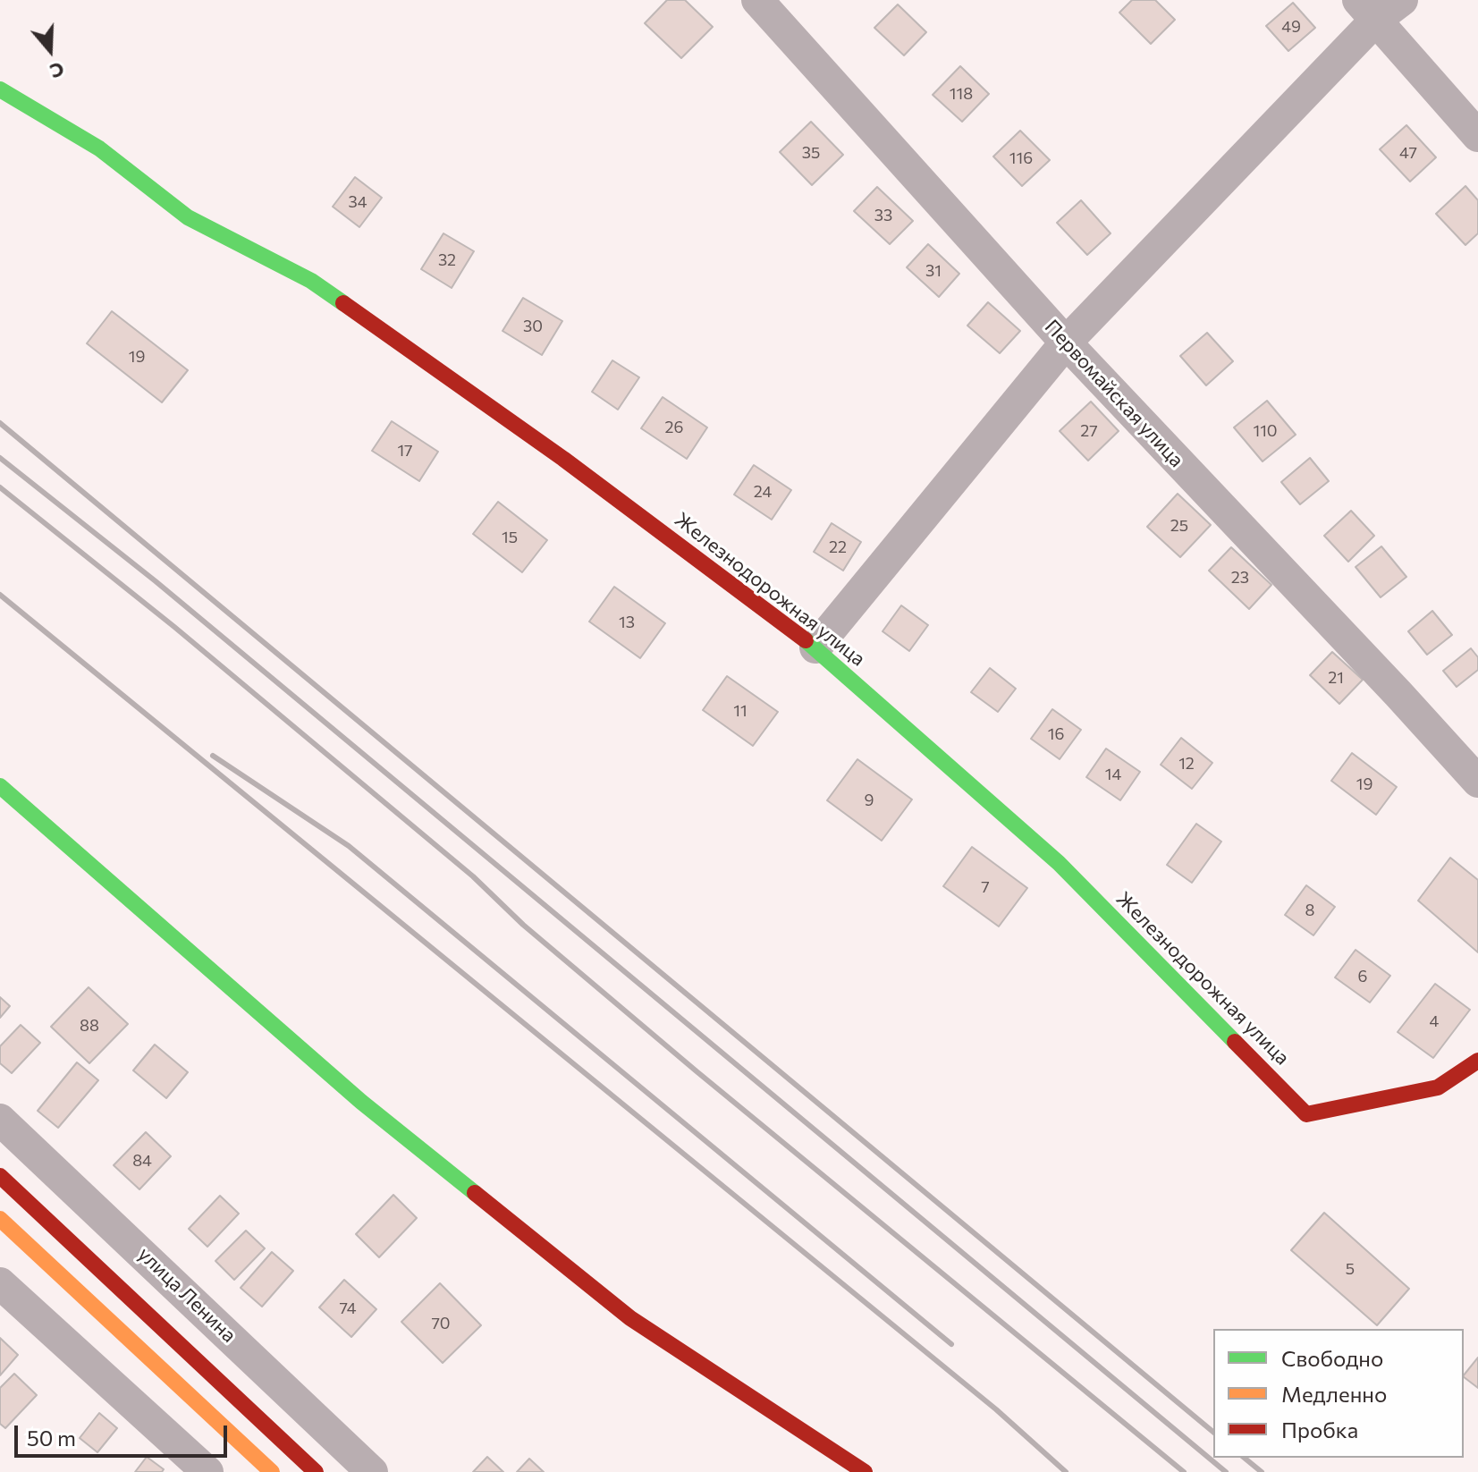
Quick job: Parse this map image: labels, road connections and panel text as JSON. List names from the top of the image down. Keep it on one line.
{"streets":{"street":["Первомайская улица","Железнодорожная улица","улица Ленина"]},"house_numbers":["49","118","35","47","116","34","33","32","31","30","19","26","27","110","17","24","25","15","22","23","13","21","11","16","12","14","19","9","7","8","6","4","88","84","5","74","70"],"legend":["Свободно","Медленно","Пробка"],"scale_bar":"50 m","north":"bottom"}
